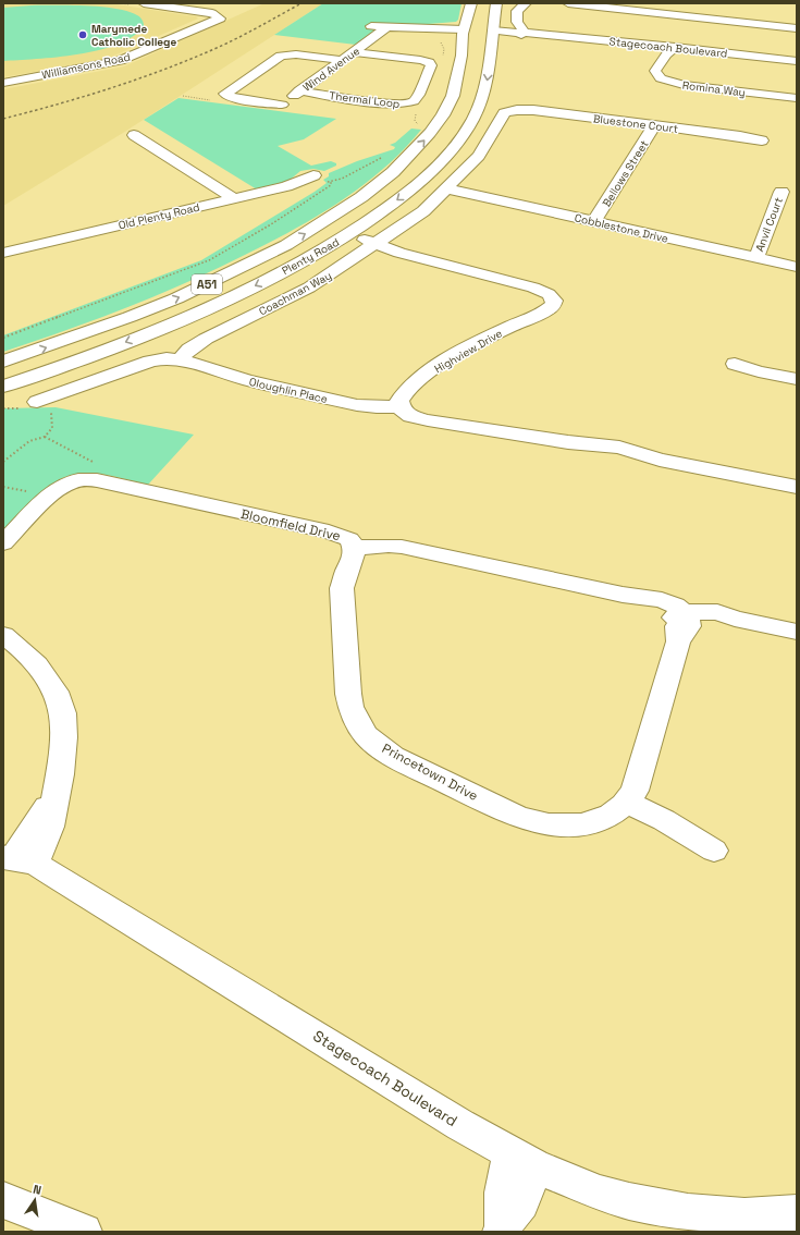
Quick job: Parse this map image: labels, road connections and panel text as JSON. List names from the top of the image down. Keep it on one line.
{"streets":{"main road":["Stagecoach Boulevard","Williamsons Road","Wind Avenue","Romina Way","Thermal Loop","Bluestone Court","Bellows Street","Old Plenty Road","Anvil Court","Cobblestone Drive","Plenty Road","A51","Coachman Way","Highview Drive","Oloughlin Place","Bloomfield Drive","Princetown Drive"]},"crossings":[["Stagecoach Boulevard","Romina Way"],["Stagecoach Boulevard","Plenty Road"],["Wind Avenue","Thermal Loop"],["Bluestone Court","Bellows Street"],["Bluestone Court","Coachman Way"],["Bellows Street","Cobblestone Drive"],["Anvil Court","Cobblestone Drive"],["Cobblestone Drive","Coachman Way"],["Plenty Road","Highview Drive"],["Coachman Way","Highview Drive"],["Coachman Way","Oloughlin Place"],["Highview Drive","Oloughlin Place"],["Bloomfield Drive","Princetown Drive"]],"places":["Marymede Catholic College"],"north":"top"}
